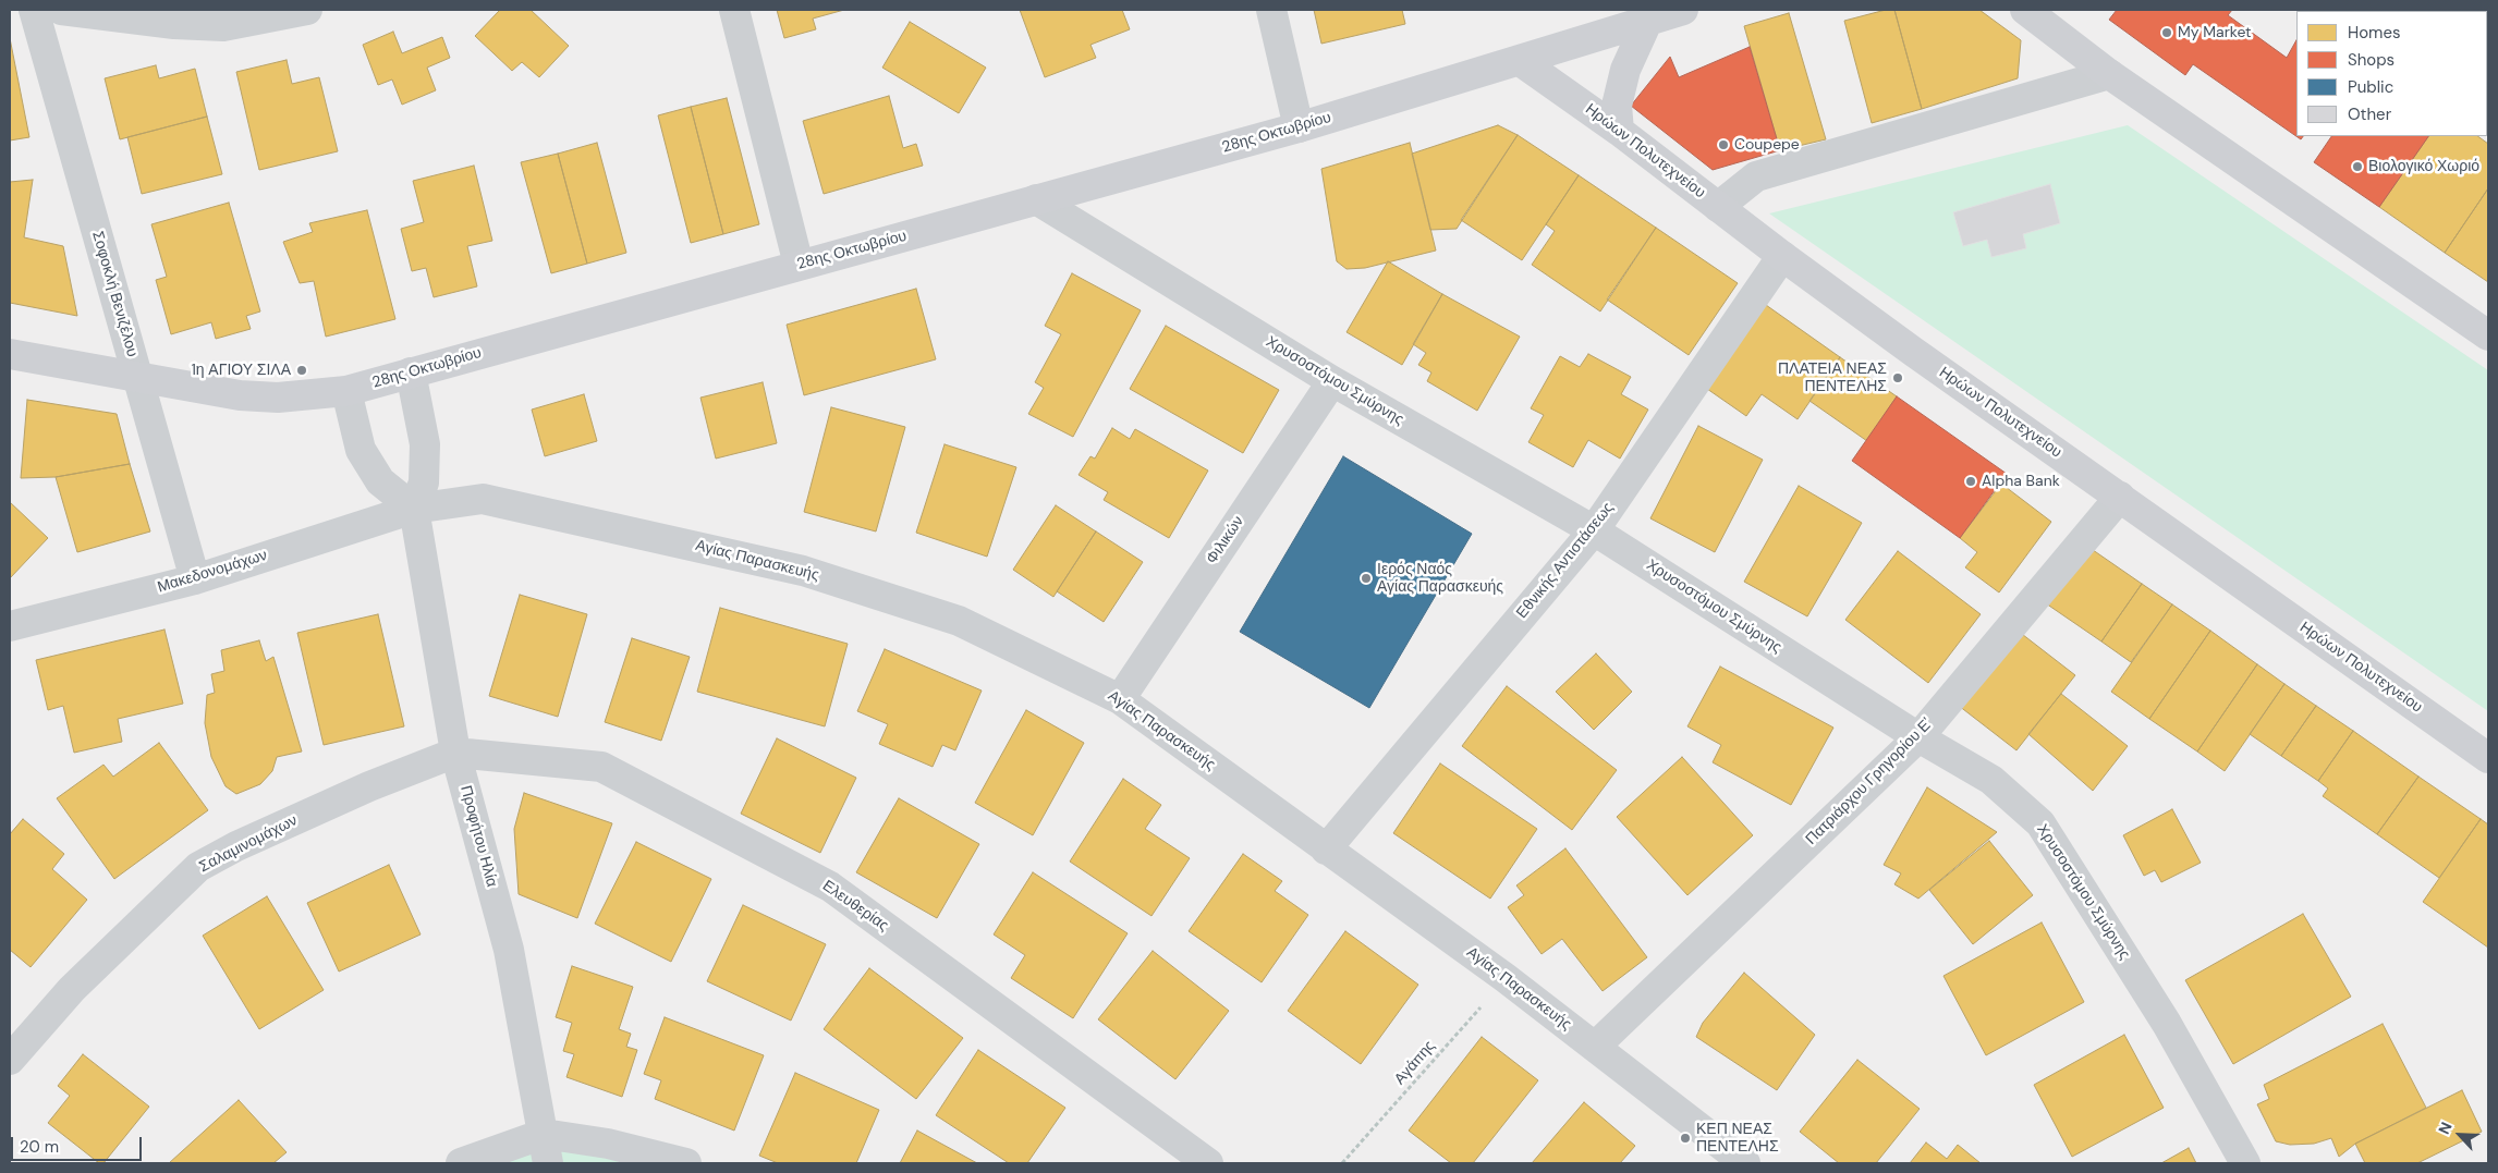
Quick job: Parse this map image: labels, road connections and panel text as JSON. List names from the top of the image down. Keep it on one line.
{"streets":{"main road":["28ης Οκτωβρίου","Ηρώων Πολυτεχνείου"],"street":["Σοφοκλή Βενιζέλου","Χρυσοστόμου Σμύρνης","Φιλικών","Αγίας Παρασκευής","Εθνικής Αντιστάσεως","Μακεδονομάχων","Πατριάρχου Γρηγορίου Ε'","Προφήτου Ηλία","Σαλαμινομάχων","Ελευθερίας"],"path":["Αγάπης"]},"crossings":[["28ης Οκτωβρίου","Ηρώων Πολυτεχνείου"],["28ης Οκτωβρίου","Σοφοκλή Βενιζέλου"],["28ης Οκτωβρίου","Χρυσοστόμου Σμύρνης"],["28ης Οκτωβρίου","Προφήτου Ηλία"],["Ηρώων Πολυτεχνείου","Εθνικής Αντιστάσεως"],["Ηρώων Πολυτεχνείου","Πατριάρχου Γρηγορίου Ε'"],["Σοφοκλή Βενιζέλου","Μακεδονομάχων"],["Χρυσοστόμου Σμύρνης","Φιλικών"],["Χρυσοστόμου Σμύρνης","Εθνικής Αντιστάσεως"],["Χρυσοστόμου Σμύρνης","Πατριάρχου Γρηγορίου Ε'"],["Φιλικών","Αγίας Παρασκευής"],["Αγίας Παρασκευής","Εθνικής Αντιστάσεως"],["Αγίας Παρασκευής","Μακεδονομάχων"],["Αγίας Παρασκευής","Πατριάρχου Γρηγορίου Ε'"],["Αγίας Παρασκευής","Προφήτου Ηλία"],["Αγίας Παρασκευής","Αγάπης"],["Μακεδονομάχων","Προφήτου Ηλία"],["Προφήτου Ηλία","Σαλαμινομάχων"],["Προφήτου Ηλία","Ελευθερίας"],["Σαλαμινομάχων","Ελευθερίας"]],"places":["My Market","Coupepe","Βιολογικό Χωριό","1η ΑΓΙΟΥ ΣΙΛΑ","ΠΛΑΤΕΙΑ ΝΕΑΣ ΠΕΝΤΕΛΗΣ","Alpha Bank","Ιερός Ναός Αγίας Παρασκευής","ΚΕΠ ΝΕΑΣ ΠΕΝΤΕΛΗΣ"],"legend":["Homes","Shops","Public","Other"],"scale_bar":"20 m","north":"top left"}
